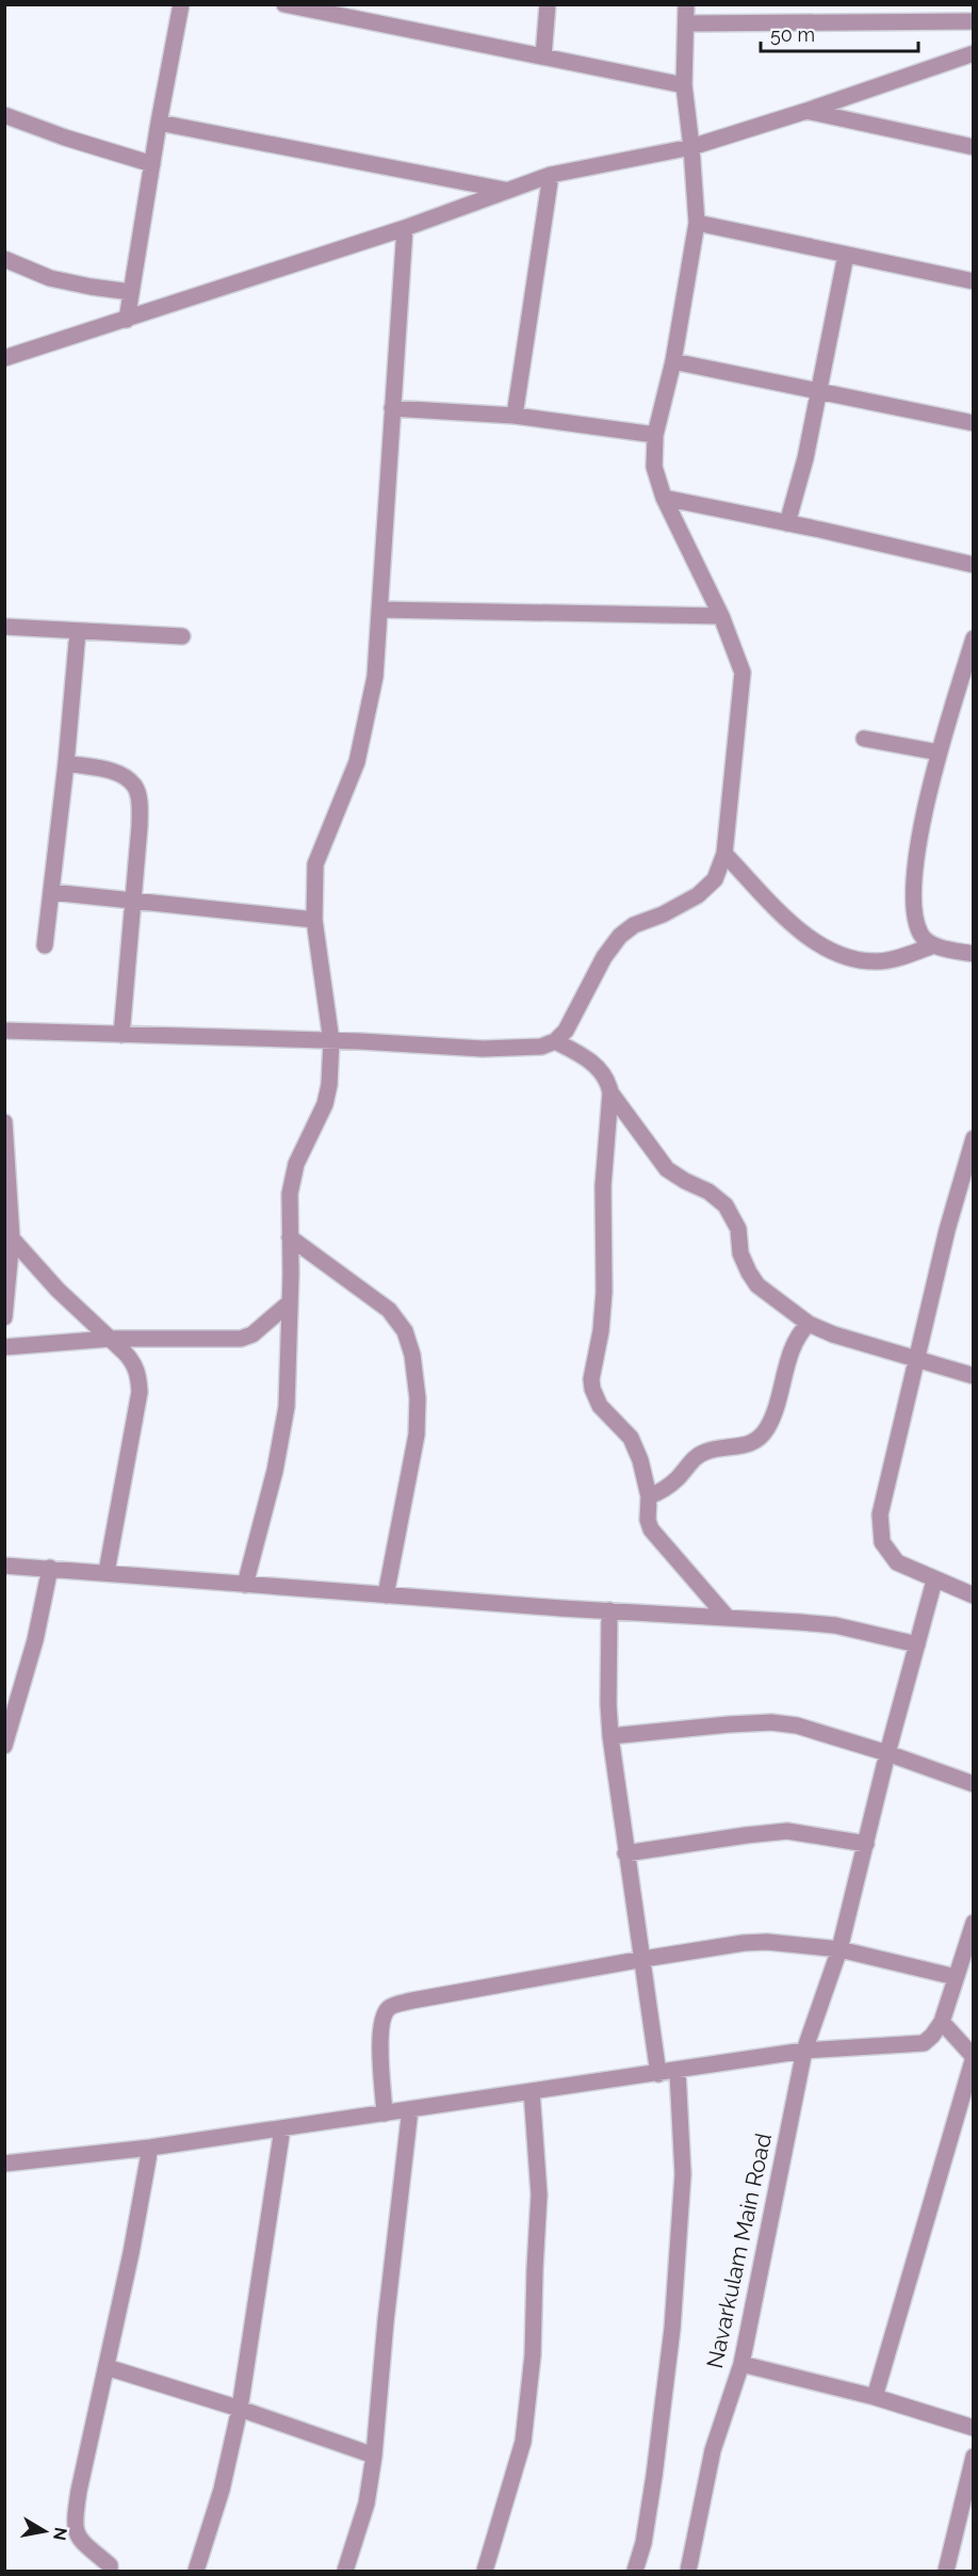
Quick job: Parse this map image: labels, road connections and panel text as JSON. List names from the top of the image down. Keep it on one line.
{"streets":{"street":["Navarkulam Main Road"]},"scale_bar":"50 m","north":"right"}
